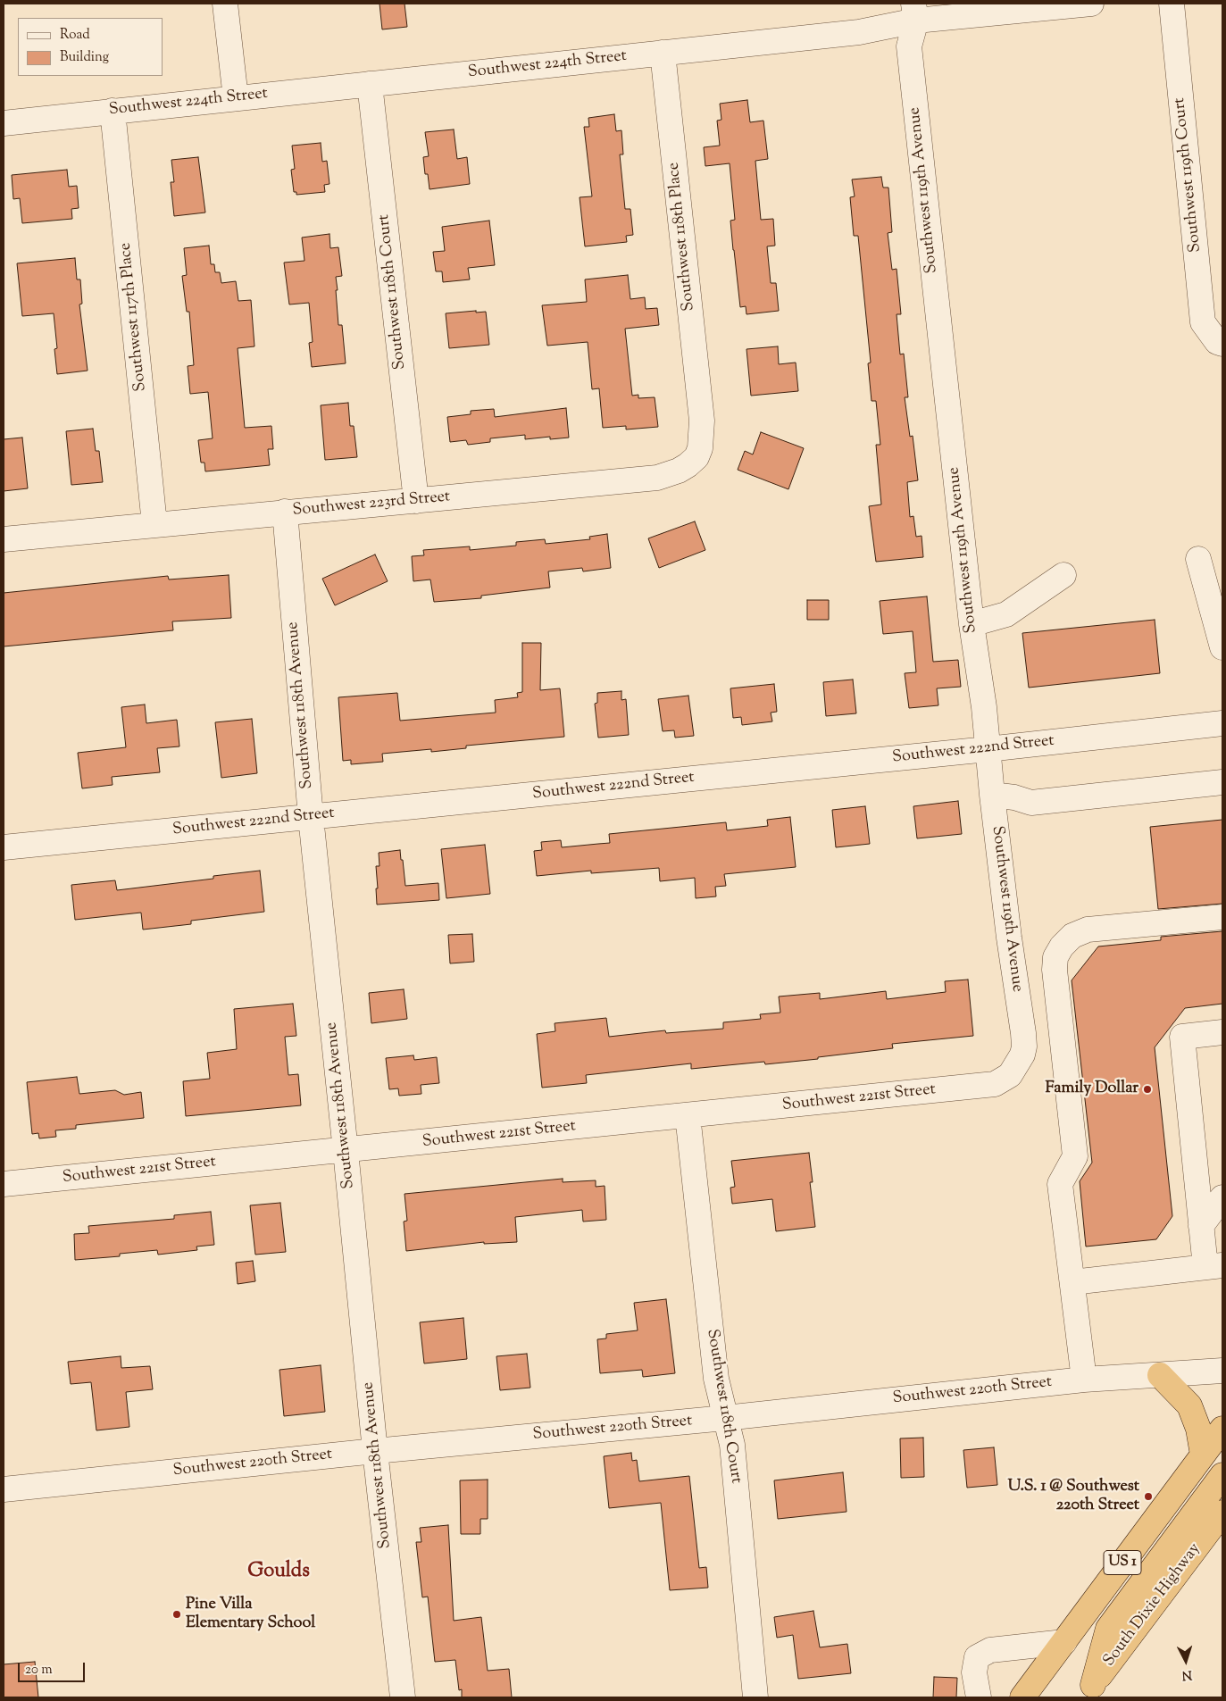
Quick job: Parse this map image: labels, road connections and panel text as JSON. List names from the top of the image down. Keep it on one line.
{"streets":{"highway":["US 1","South Dixie Highway"],"street":["Southwest 224th Street","Southwest 119th Court","Southwest 119th Avenue","Southwest 118th Place","Southwest 118th Court","Southwest 117th Place","Southwest 223rd Street","Southwest 118th Avenue","Southwest 222nd Street","Southwest 221st Street","Southwest 220th Street"]},"crossings":[["Southwest 224th Street","Southwest 119th Avenue"],["Southwest 224th Street","Southwest 118th Place"],["Southwest 224th Street","Southwest 118th Court"],["Southwest 224th Street","Southwest 117th Place"],["Southwest 119th Avenue","Southwest 222nd Street"],["Southwest 119th Avenue","Southwest 221st Street"],["Southwest 118th Place","Southwest 223rd Street"],["Southwest 118th Court","Southwest 223rd Street"],["Southwest 118th Court","Southwest 221st Street"],["Southwest 118th Court","Southwest 220th Street"],["Southwest 117th Place","Southwest 223rd Street"],["Southwest 223rd Street","Southwest 118th Avenue"],["Southwest 118th Avenue","Southwest 222nd Street"],["Southwest 118th Avenue","Southwest 221st Street"],["Southwest 118th Avenue","Southwest 220th Street"]],"districts":["Goulds"],"places":["Family Dollar","U.S. 1 @ Southwest 220th Street","Pine Villa Elementary School"],"legend":["Road","Building"],"scale_bar":"20 m","north":"bottom"}
